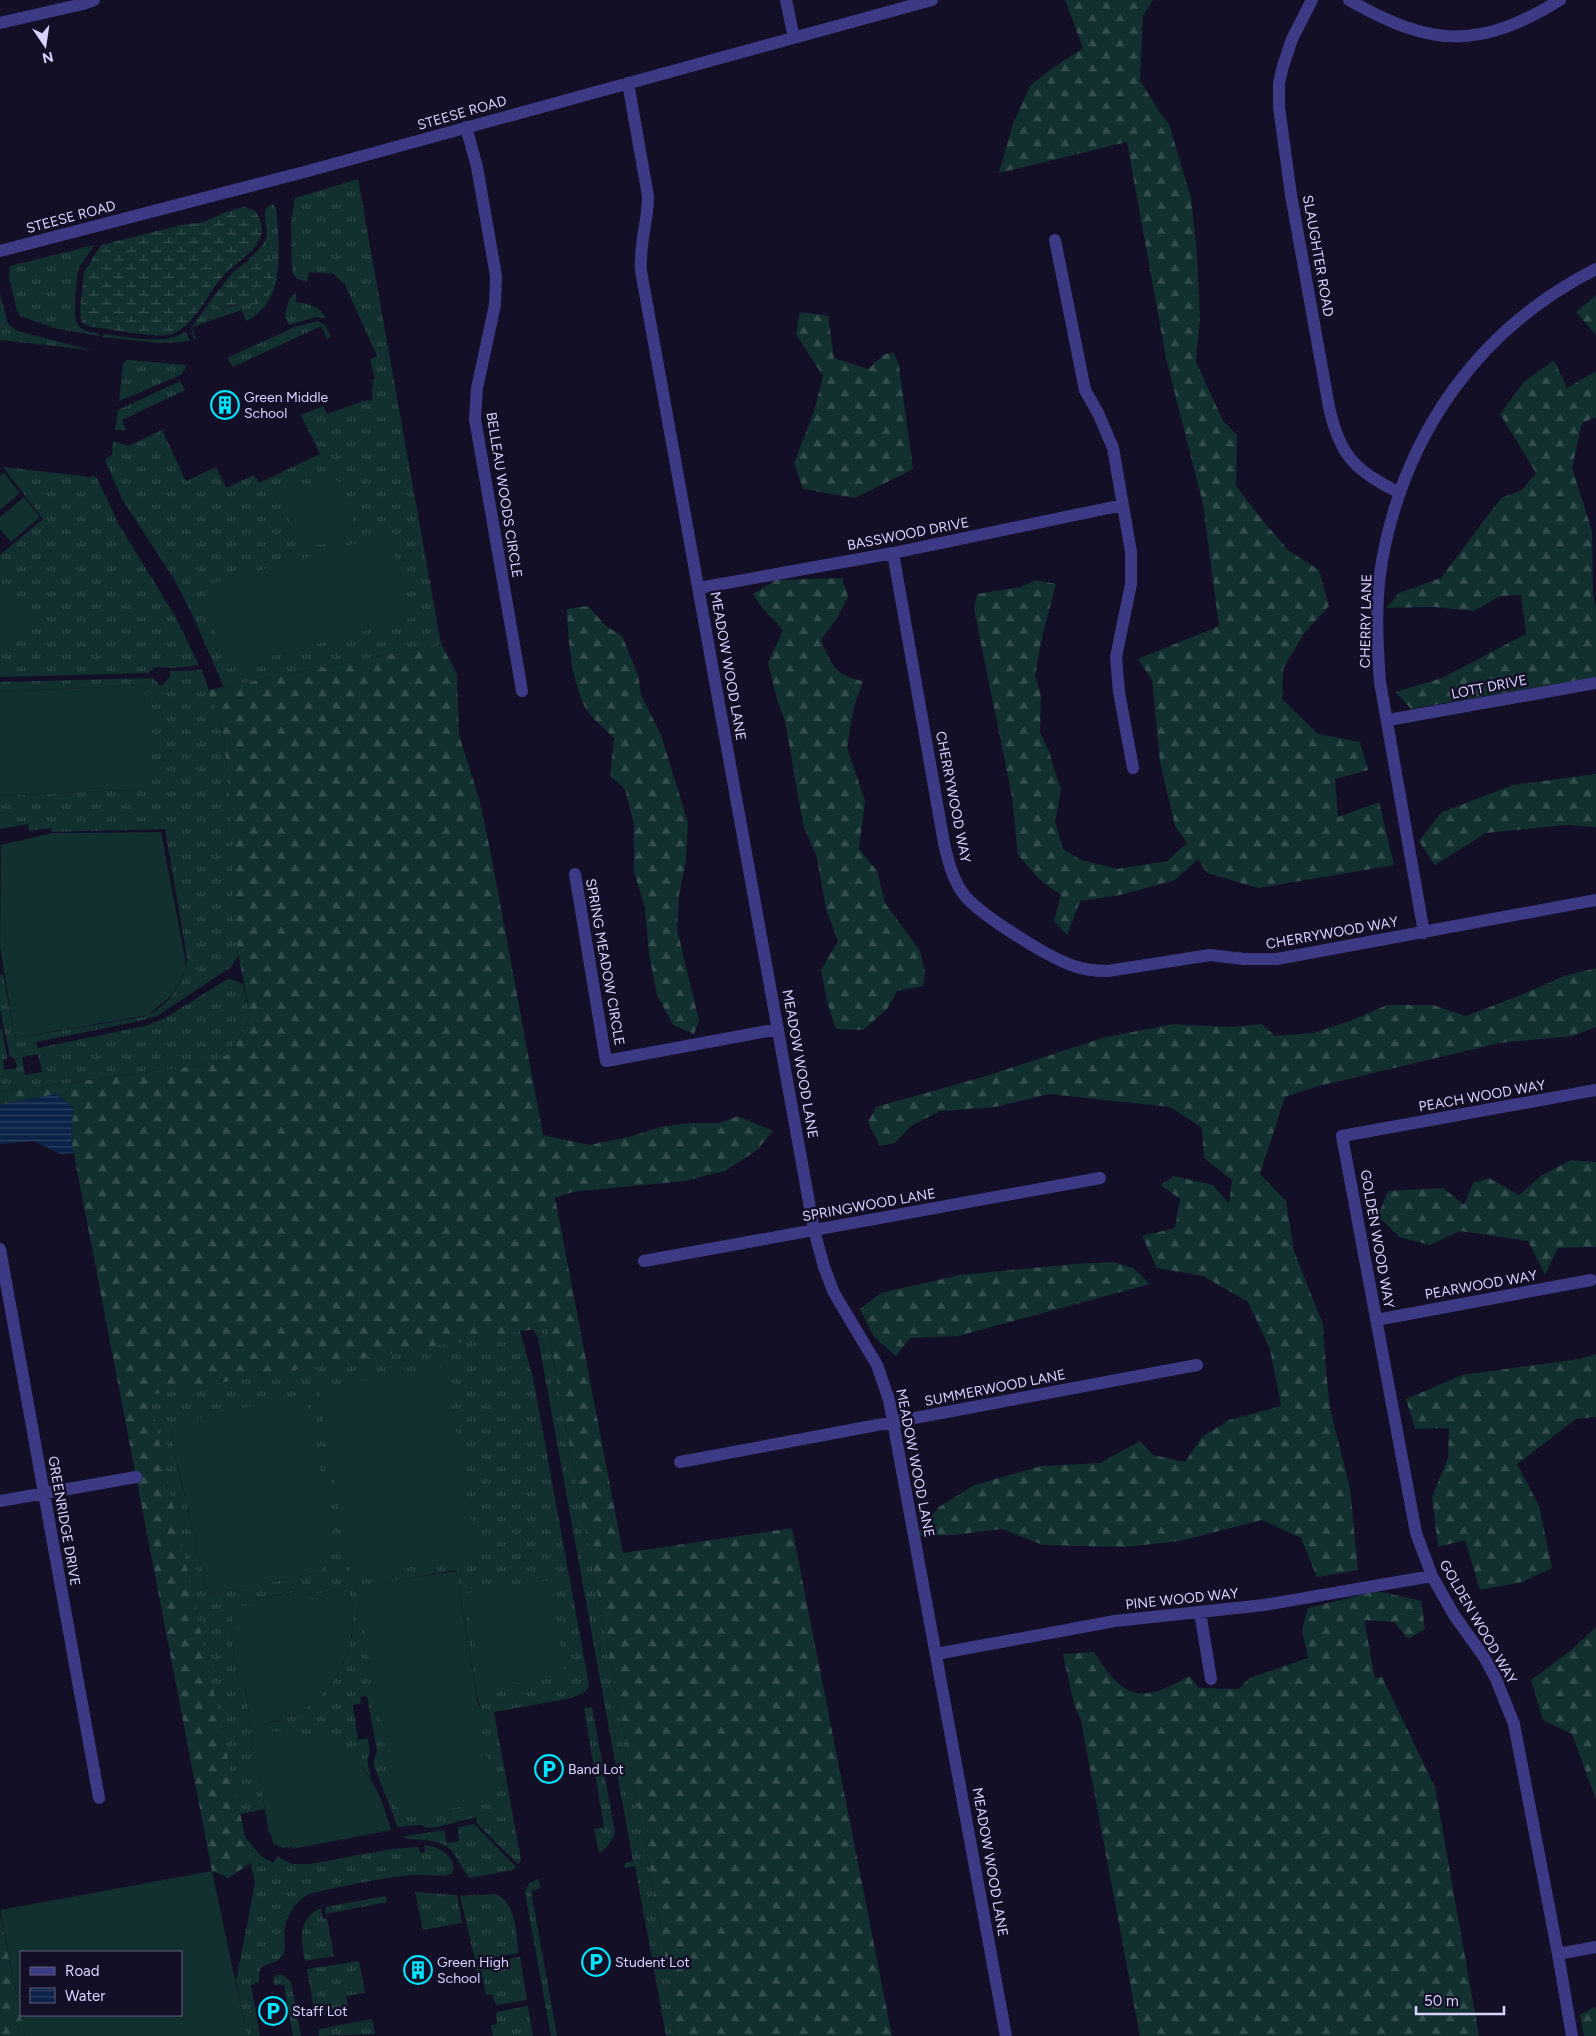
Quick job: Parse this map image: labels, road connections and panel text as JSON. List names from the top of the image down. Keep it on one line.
{"streets":{"street":["STEESE ROAD","SLAUGHTER ROAD","BELLEAU WOODS CIRCLE","BASSWOOD DRIVE","CHERRY LANE","MEADOW WOOD LANE","LOTT DRIVE","CHERRYWOOD WAY","SPRING MEADOW CIRCLE","PEACH WOOD WAY","SPRINGWOOD LANE","GOLDEN WOOD WAY","PEARWOOD WAY","SUMMERWOOD LANE","GREENRIDGE DRIVE","PINE WOOD WAY"]},"crossings":[["STEESE ROAD","BELLEAU WOODS CIRCLE"],["STEESE ROAD","MEADOW WOOD LANE"],["SLAUGHTER ROAD","CHERRY LANE"],["BASSWOOD DRIVE","MEADOW WOOD LANE"],["BASSWOOD DRIVE","CHERRYWOOD WAY"],["CHERRY LANE","LOTT DRIVE"],["CHERRY LANE","CHERRYWOOD WAY"],["MEADOW WOOD LANE","SPRING MEADOW CIRCLE"],["MEADOW WOOD LANE","SPRINGWOOD LANE"],["MEADOW WOOD LANE","SUMMERWOOD LANE"],["MEADOW WOOD LANE","PINE WOOD WAY"],["PEACH WOOD WAY","GOLDEN WOOD WAY"],["GOLDEN WOOD WAY","PEARWOOD WAY"],["GOLDEN WOOD WAY","PINE WOOD WAY"]],"places":{"building":["Green Middle School","Green High School"],"parking":["Band Lot","Student Lot","Staff Lot"]},"legend":["Road","Water"],"scale_bar":"50 m","north":"bottom"}
